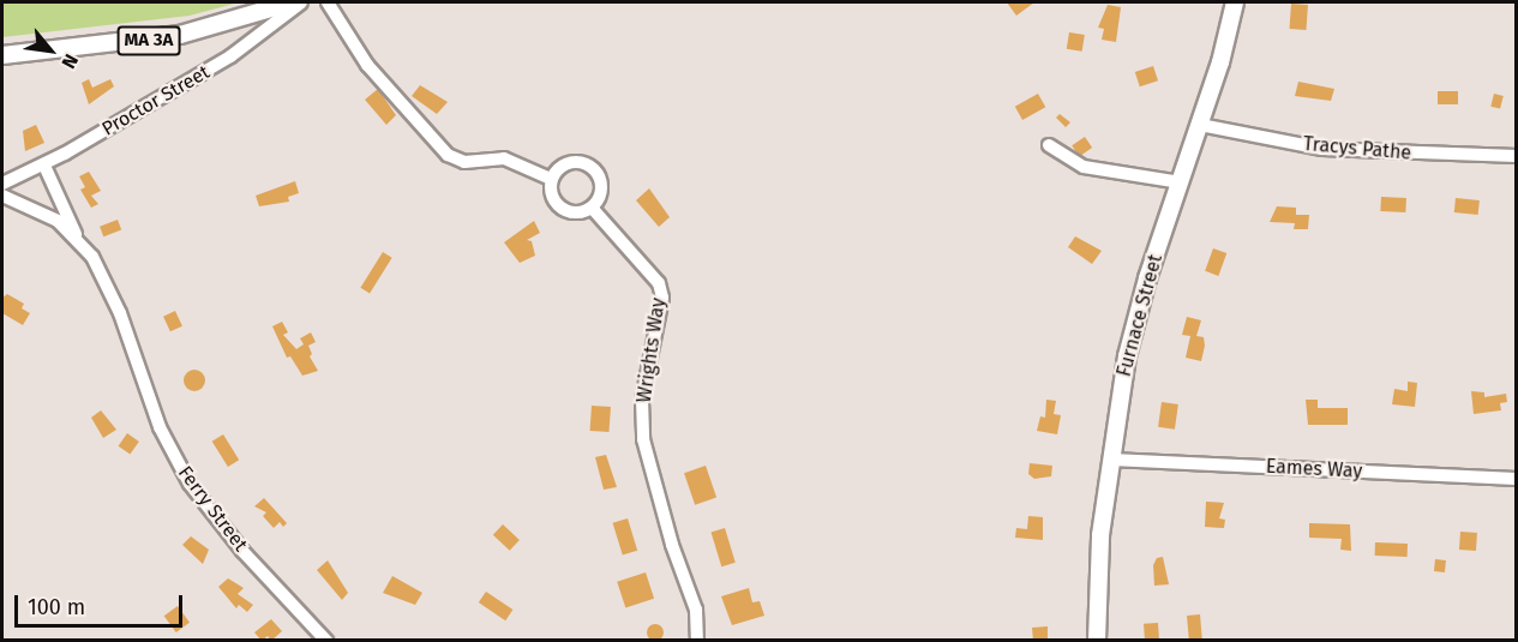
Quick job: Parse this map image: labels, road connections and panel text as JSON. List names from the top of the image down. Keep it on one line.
{"streets":{"main road":["MA 3A","Furnace Street"],"street":["Proctor Street","Tracys Pathe","Wrights Way","Eames Way","Ferry Street"]},"crossings":[["Proctor Street","Ferry Street"],["Tracys Pathe","Furnace Street"],["Furnace Street","Eames Way"]],"scale_bar":"100 m","north":"bottom right"}
